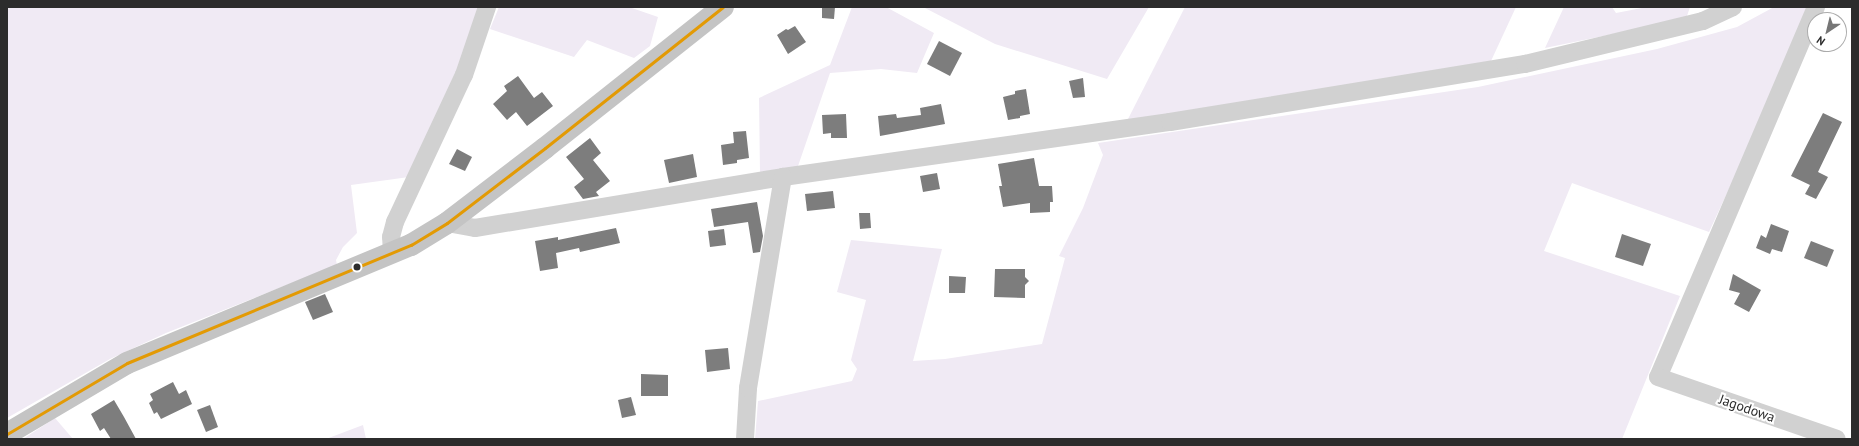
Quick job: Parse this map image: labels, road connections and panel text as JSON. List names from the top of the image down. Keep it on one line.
{"streets":{"street":["Jagodowa"]},"north":"bottom left"}
